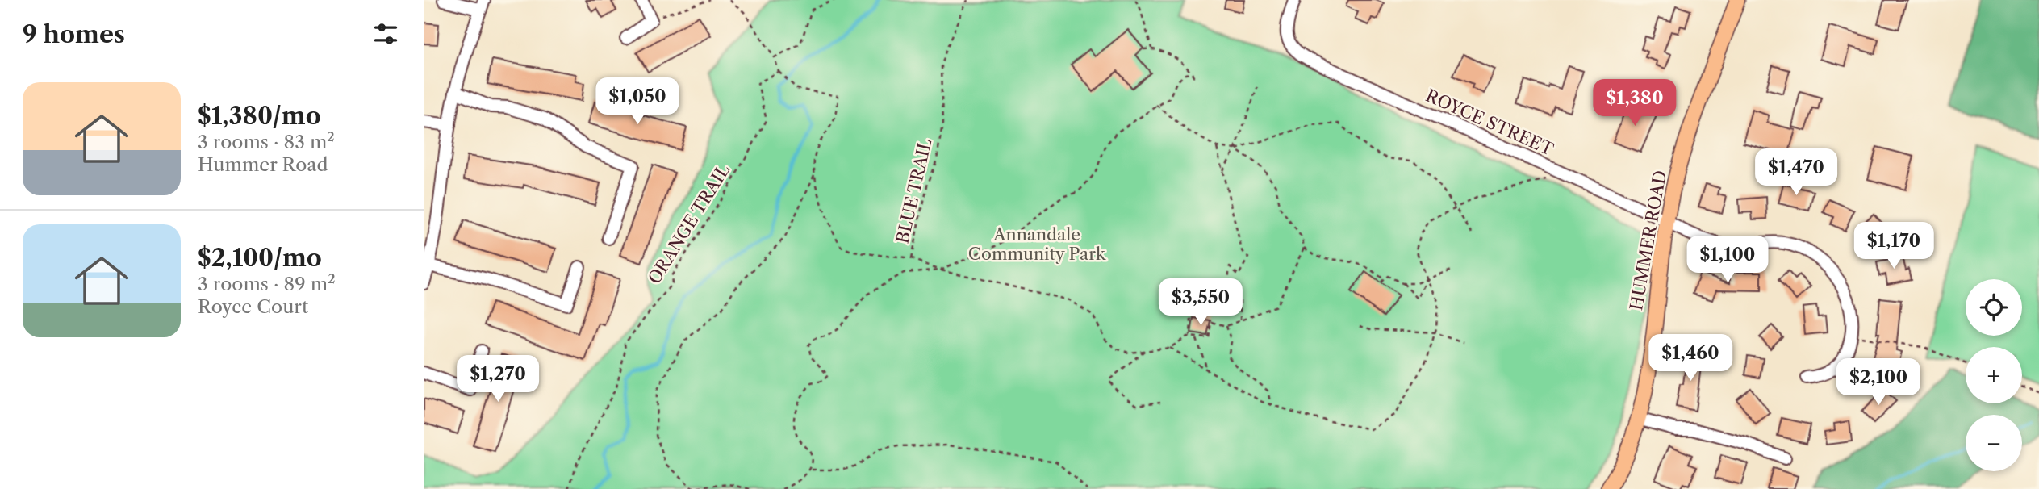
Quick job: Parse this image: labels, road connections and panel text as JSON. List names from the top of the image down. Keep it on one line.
{"streets":{"main road":["HUMMER ROAD"],"street":["ROYCE STREET"],"path":["BLUE TRAIL","ORANGE TRAIL"]},"crossings":[["ROYCE STREET","HUMMER ROAD"]],"parks":["Annandale Community Park"],"page":{"heading":"9 homes","list":[{"name":"$1,380/mo","note":"3 rooms · 83 m² · Hummer Road"},{"name":"$2,100/mo","note":"3 rooms · 89 m² · Royce Court"}],"price":["$1,050","$1,380","$1,470","$1,170","$1,100","$3,550","$1,460","$1,270","$2,100"],"map_buttons":["+","−"]}}
